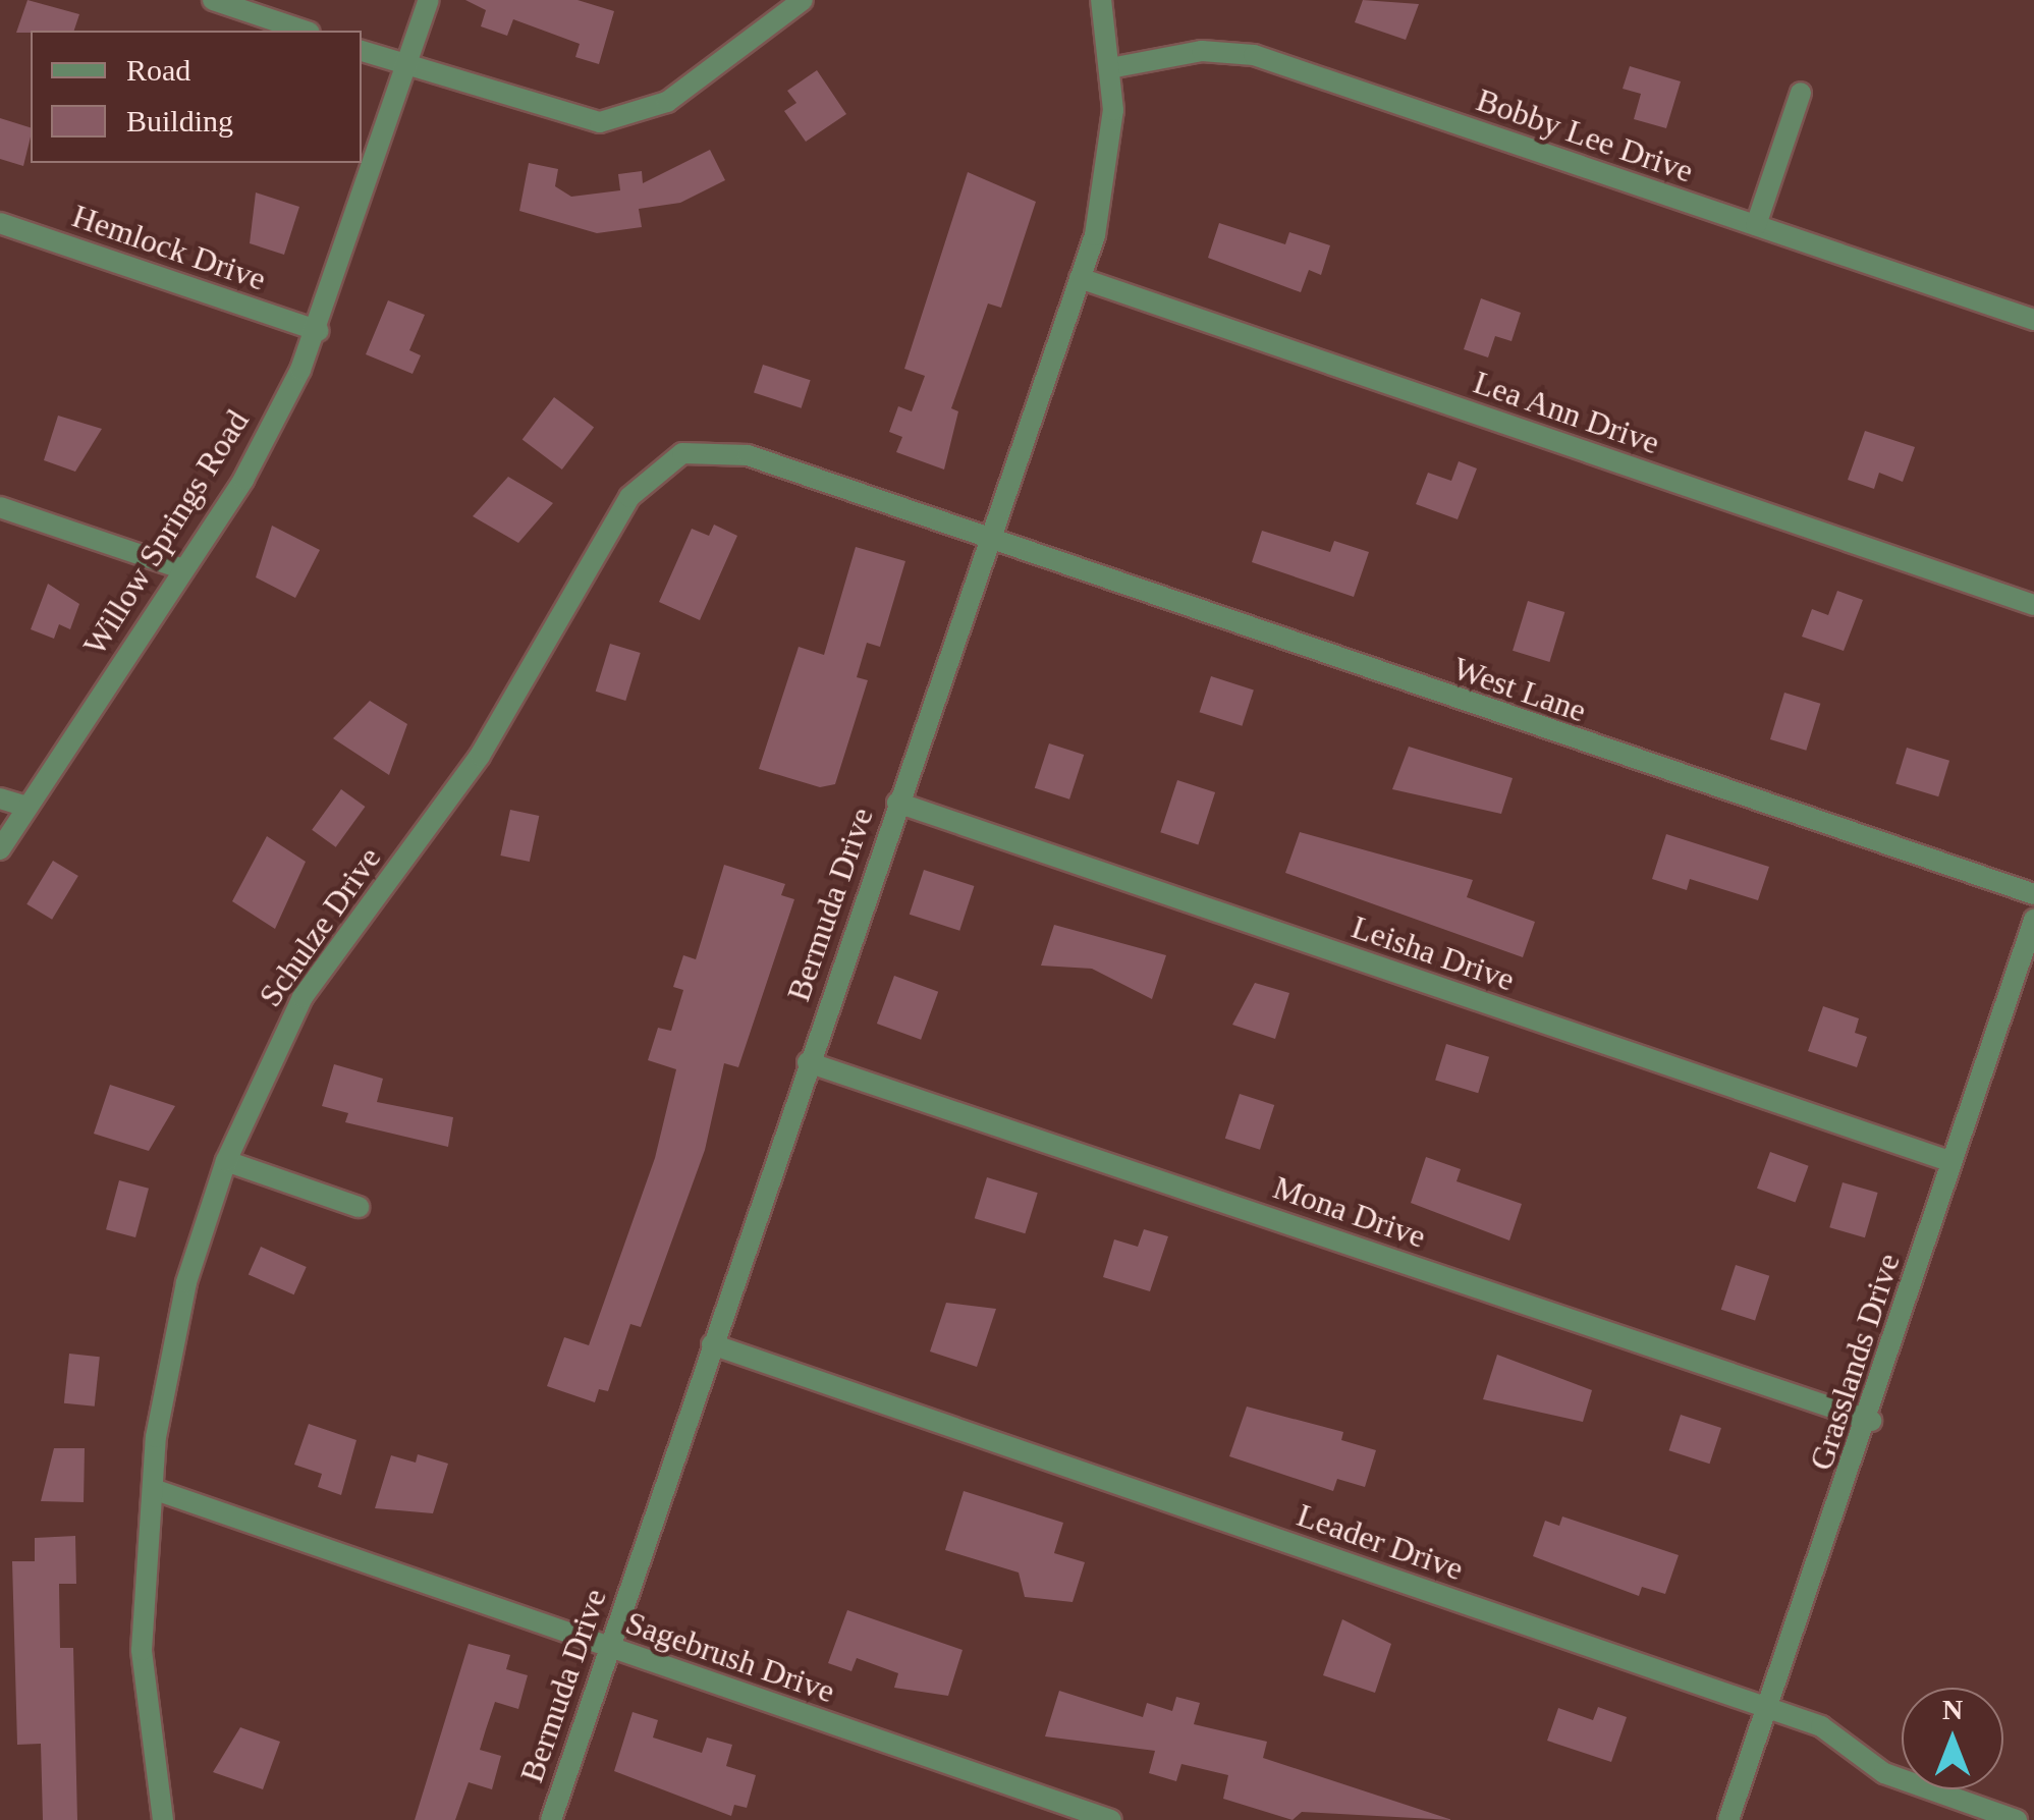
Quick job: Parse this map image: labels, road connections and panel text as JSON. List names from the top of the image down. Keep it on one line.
{"streets":{"street":["Bobby Lee Drive","Hemlock Drive","Lea Ann Drive","Willow Springs Road","West Lane","Bermuda Drive","Schulze Drive","Leisha Drive","Mona Drive","Grasslands Drive","Leader Drive","Sagebrush Drive"]},"crossings":[["Bobby Lee Drive","Bermuda Drive"],["Hemlock Drive","Willow Springs Road"],["Lea Ann Drive","Bermuda Drive"],["West Lane","Bermuda Drive"],["West Lane","Schulze Drive"],["Bermuda Drive","Schulze Drive"],["Bermuda Drive","Leisha Drive"],["Bermuda Drive","Mona Drive"],["Bermuda Drive","Leader Drive"],["Bermuda Drive","Sagebrush Drive"],["Schulze Drive","Sagebrush Drive"],["Leisha Drive","Grasslands Drive"],["Mona Drive","Grasslands Drive"],["Grasslands Drive","Leader Drive"]],"legend":["Road","Building"],"north":"top"}
